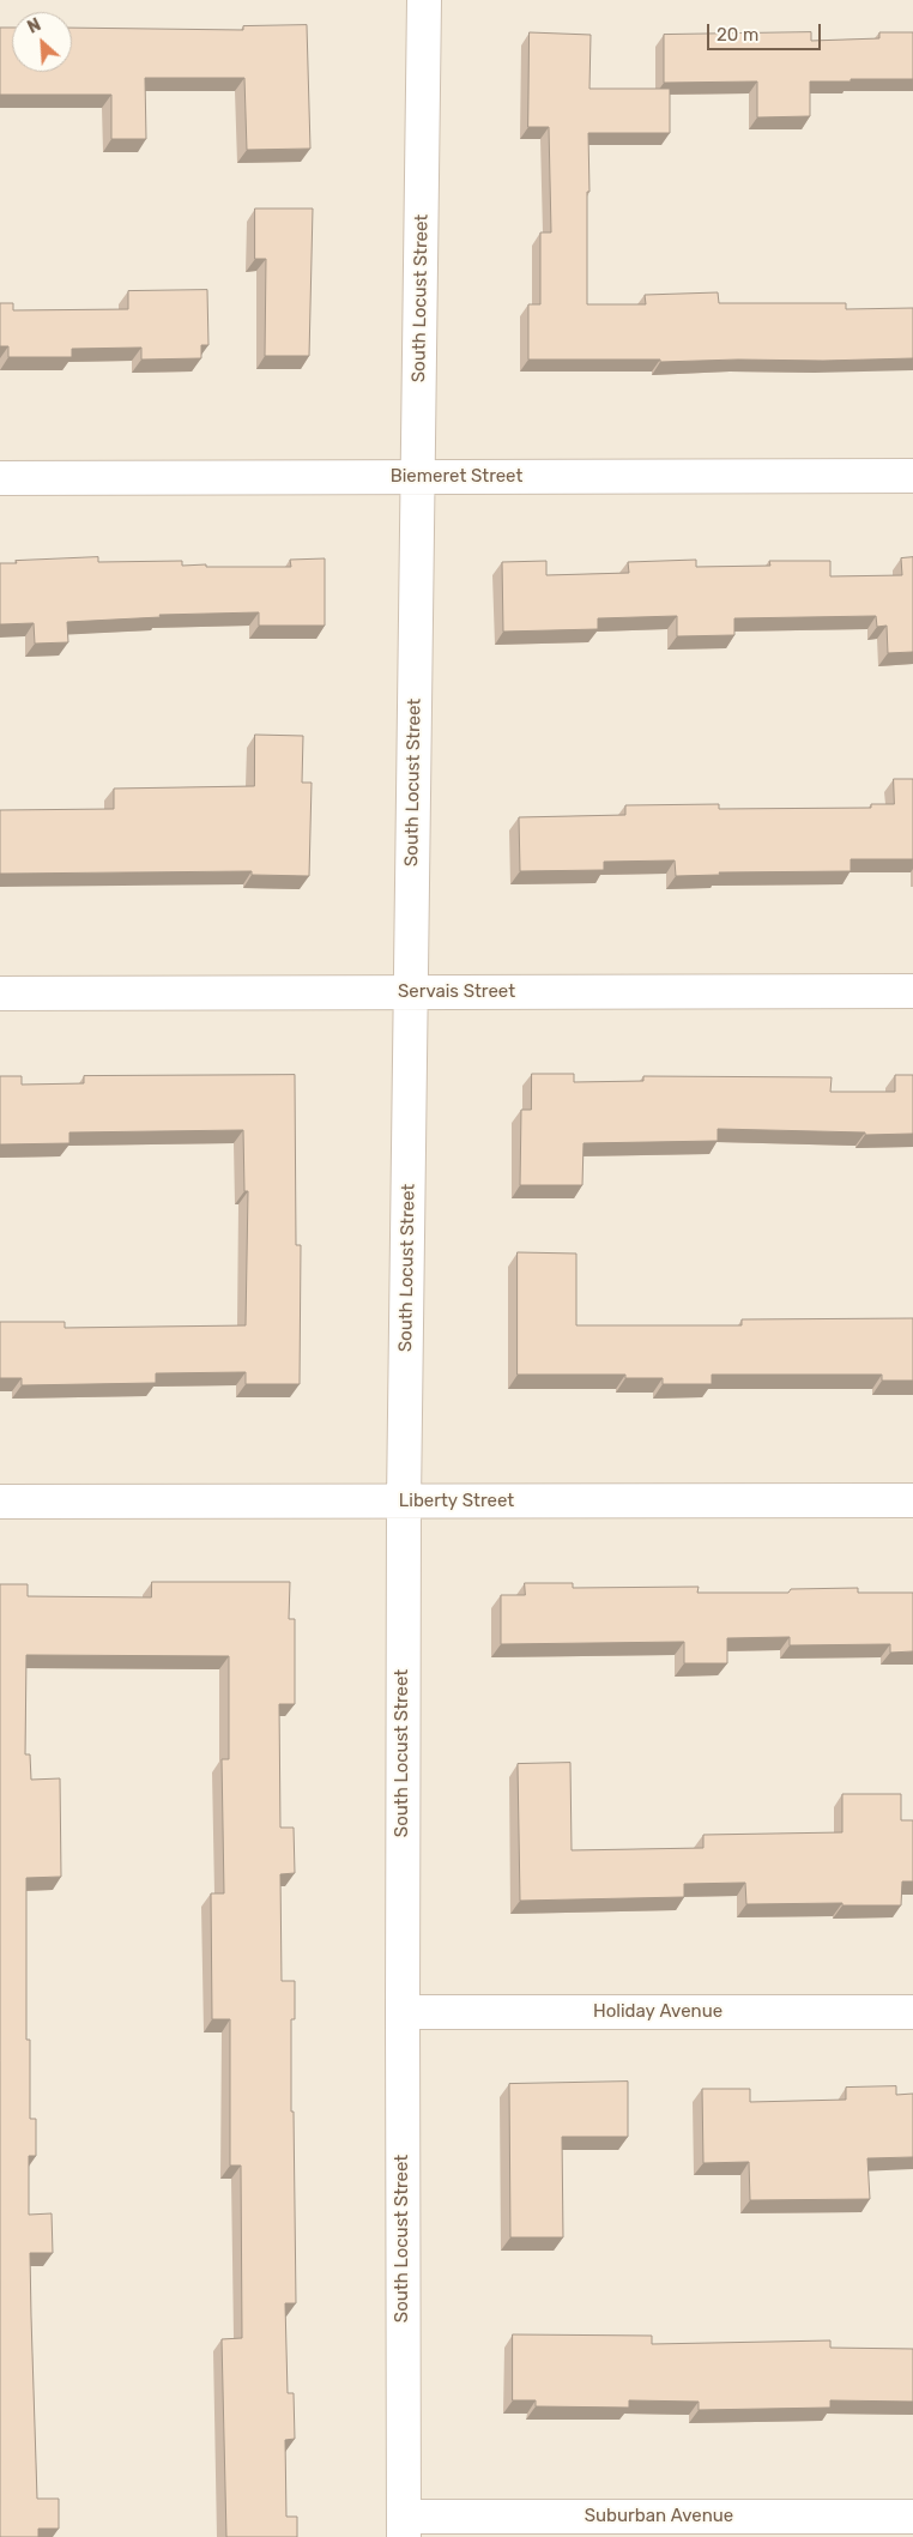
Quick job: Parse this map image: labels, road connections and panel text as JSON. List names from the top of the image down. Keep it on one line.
{"streets":{"street":["South Locust Street","Biemeret Street","Servais Street","Liberty Street","Holiday Avenue","Suburban Avenue"]},"crossings":[["South Locust Street","Biemeret Street"],["South Locust Street","Servais Street"],["South Locust Street","Liberty Street"],["South Locust Street","Holiday Avenue"],["South Locust Street","Suburban Avenue"]],"scale_bar":"20 m","north":"top left"}
